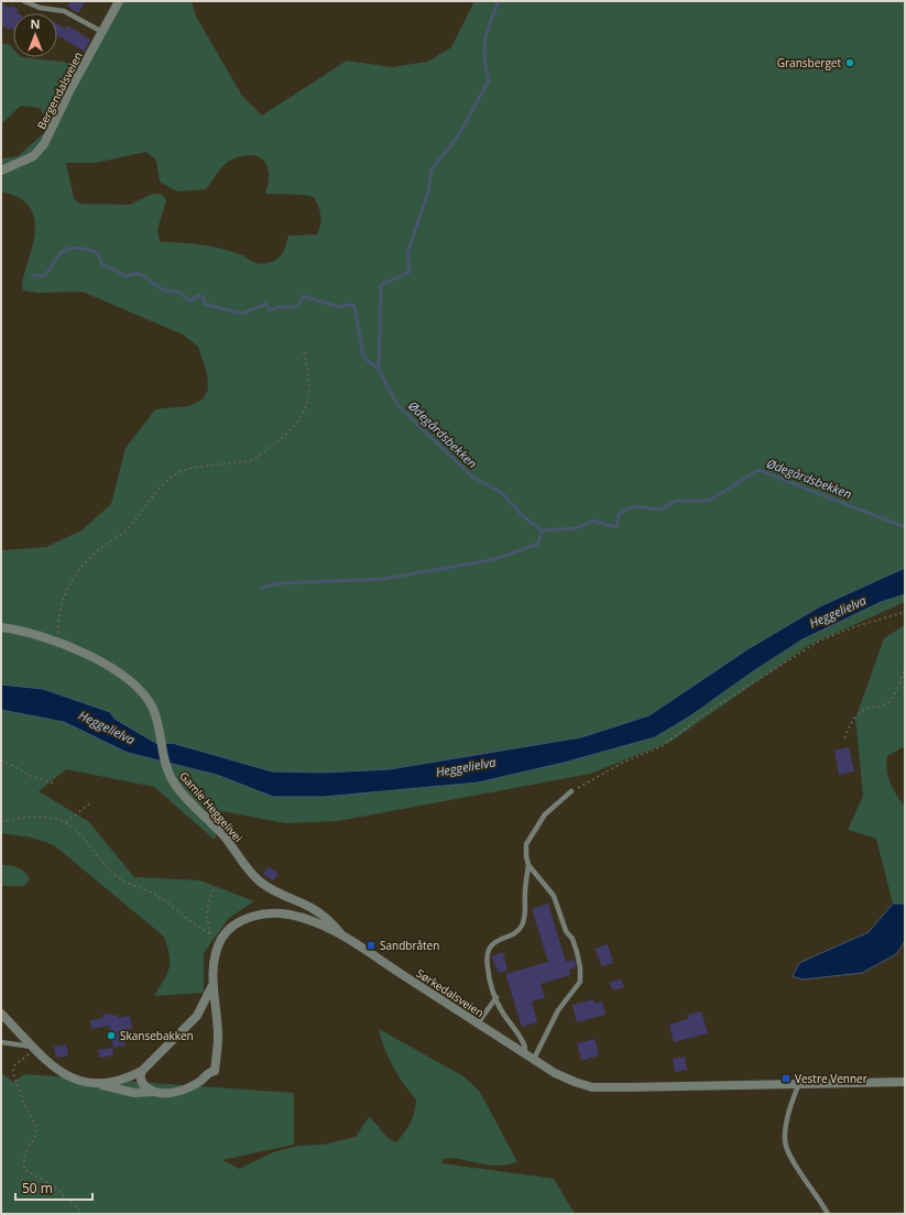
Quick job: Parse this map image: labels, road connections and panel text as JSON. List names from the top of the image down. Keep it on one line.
{"streets":{"street":["Bergendalsveien","Gamle Heggelivei","Sørkedalsveien"]},"crossings":[["Gamle Heggelivei","Sørkedalsveien"]],"water":["Ødegårdsbekken","Heggelielva"],"places":{"other":["Gransberget","Skansebakken"],"transit":["Sandbråten","Vestre Venner"]},"scale_bar":"50 m","north":"top"}
